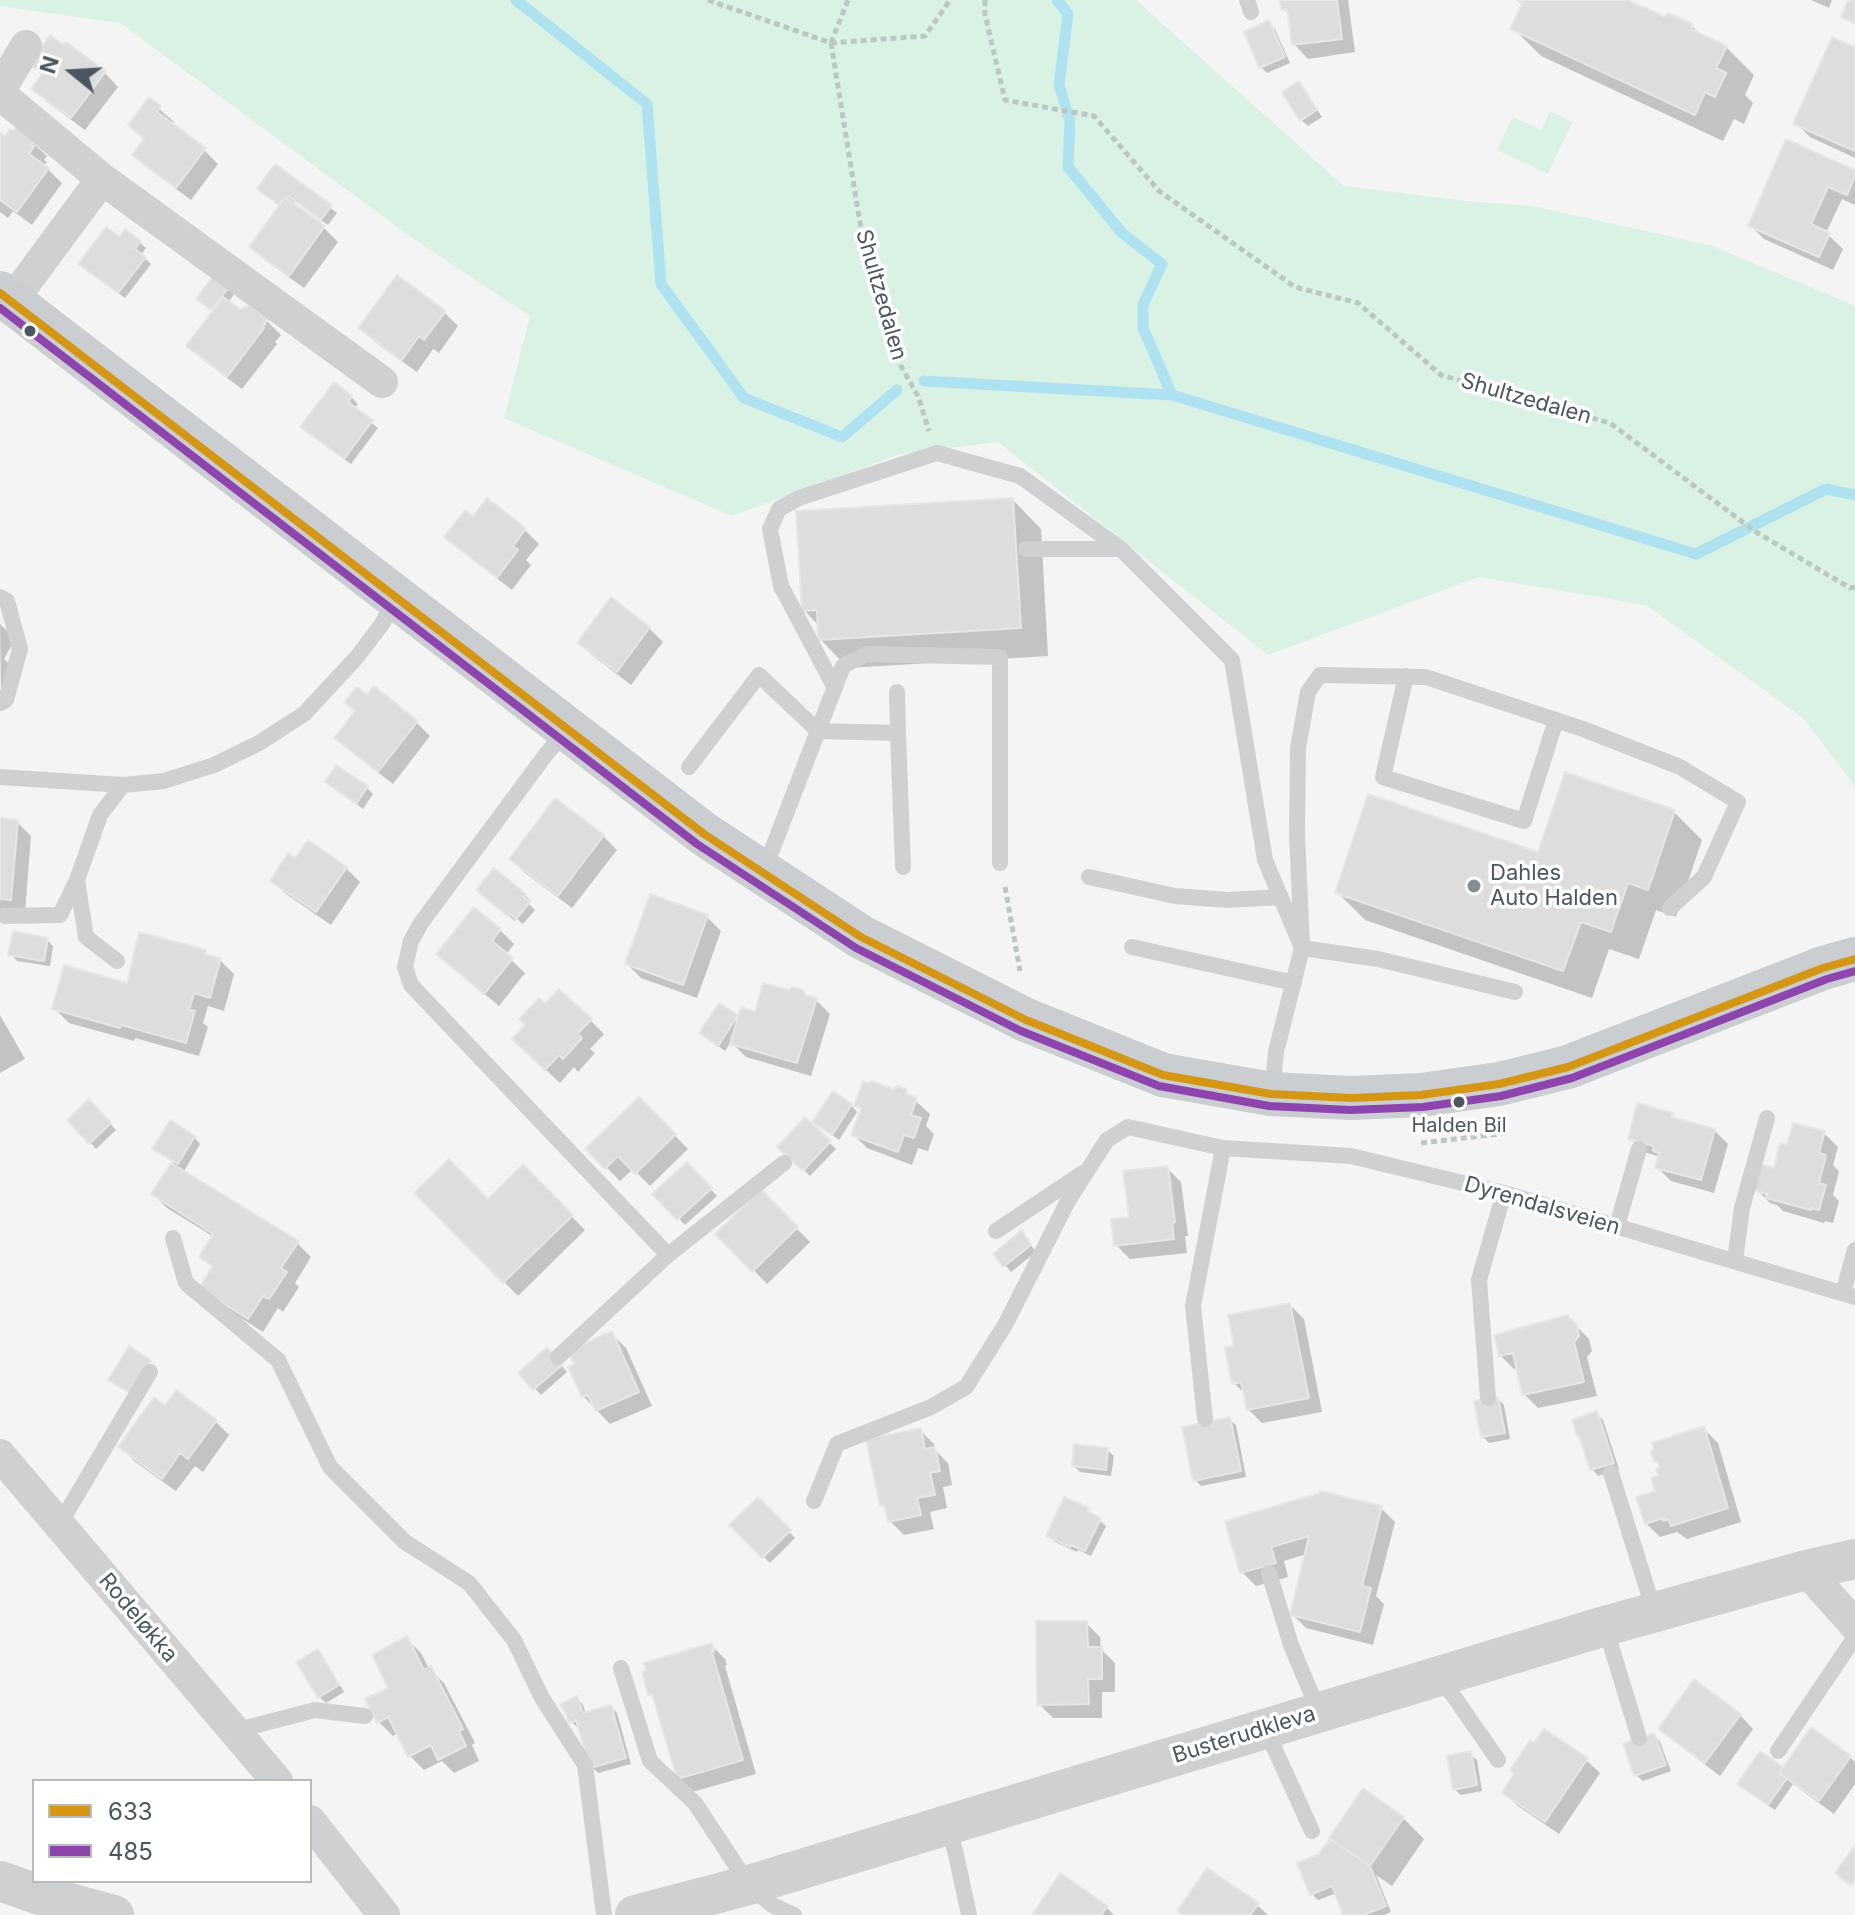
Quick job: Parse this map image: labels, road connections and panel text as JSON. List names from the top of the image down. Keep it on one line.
{"streets":{"street":["Rodeløkka","Busterudkleva"],"lane":["Dyrendalsveien"],"path":["Shultzedalen"]},"places":["Dahles Auto Halden","Halden Bil"],"lines":["transit line 633","transit line 485"],"legend":["633","485"],"north":"left"}
